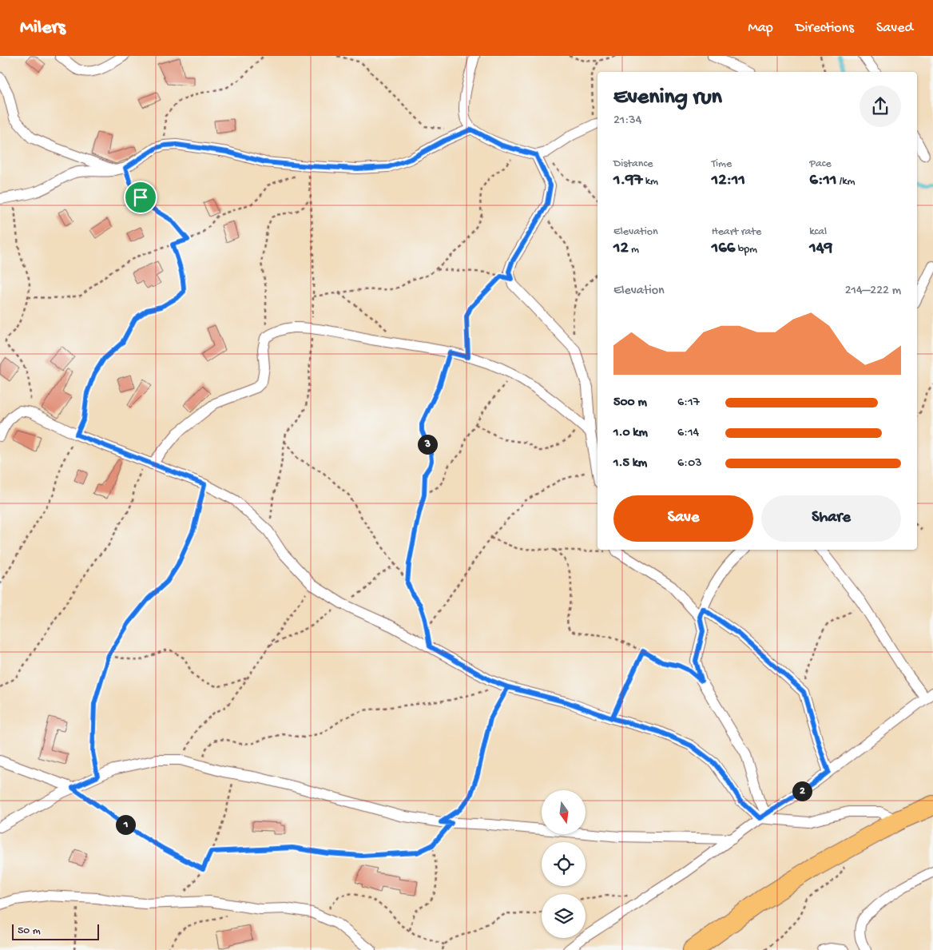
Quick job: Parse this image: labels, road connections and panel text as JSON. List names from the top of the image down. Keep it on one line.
{"scale_bar":"50 m","north":"bottom","page":{"header":"Milers","nav":["Map","Directions","Saved"],"heading":["Evening run","21:34"],"stats":[["Distance","1.97 km"],["Time","12:11"],["Pace","6:11 /km"],["Elevation","12 m"],["Heart rate","166 bpm"],["kcal","149"]],"chart":["Elevation","214–222 m"],"list":[{"name":"500 m","note":"6:17"},{"name":"1.0 km","note":"6:14"},{"name":"1.5 km","note":"6:03"}],"pins":["3","2","1"],"buttons":["Save","Share"],"scale":"50 m"}}
